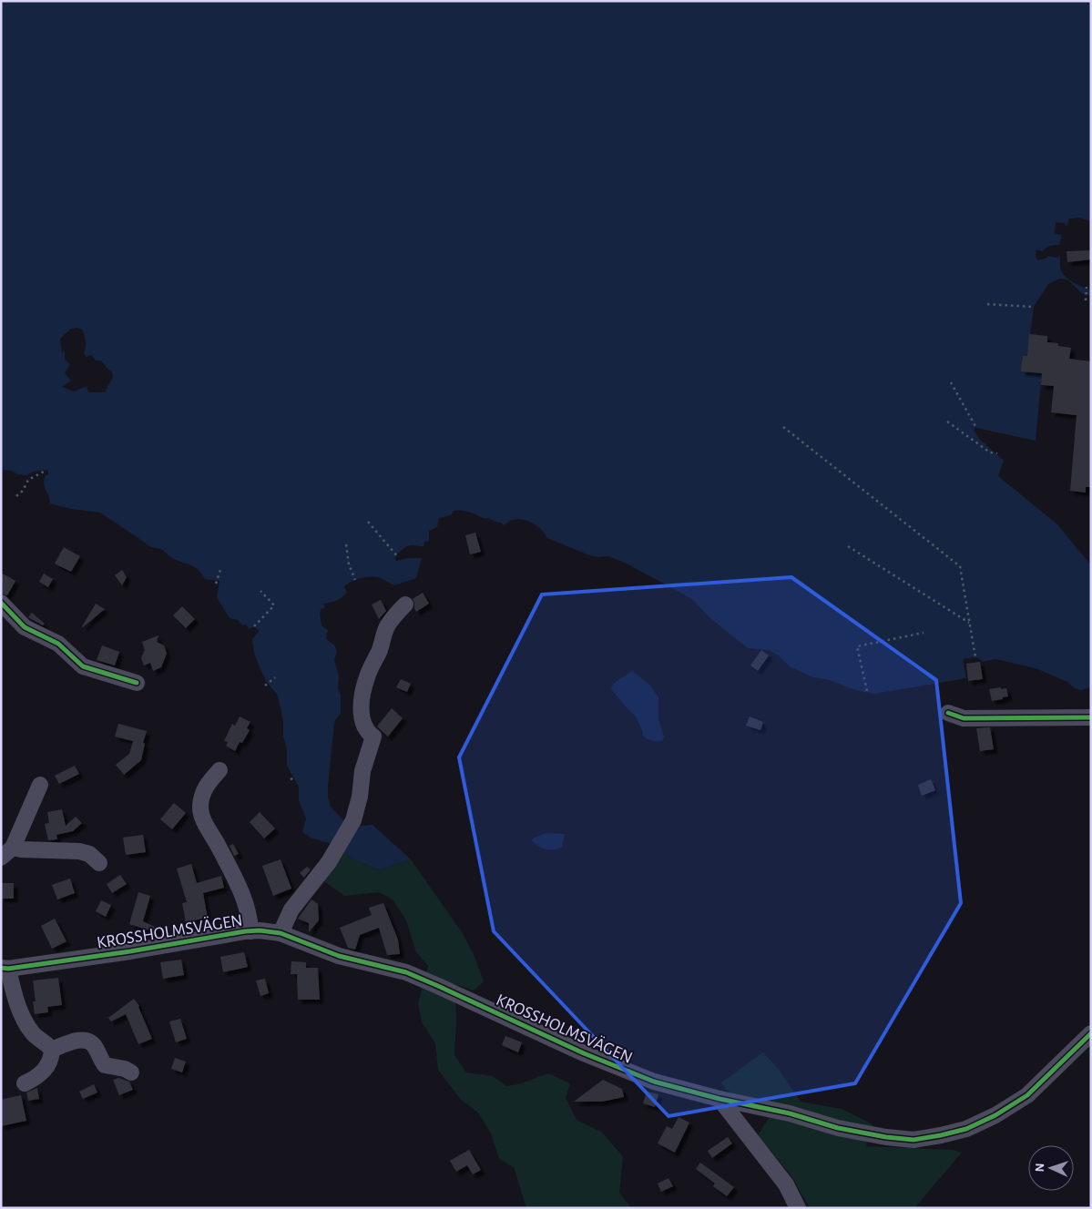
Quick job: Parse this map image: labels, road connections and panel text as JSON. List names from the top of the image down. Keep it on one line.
{"streets":{"street":["KROSSHOLMSVÄGEN"]},"north":"left"}
